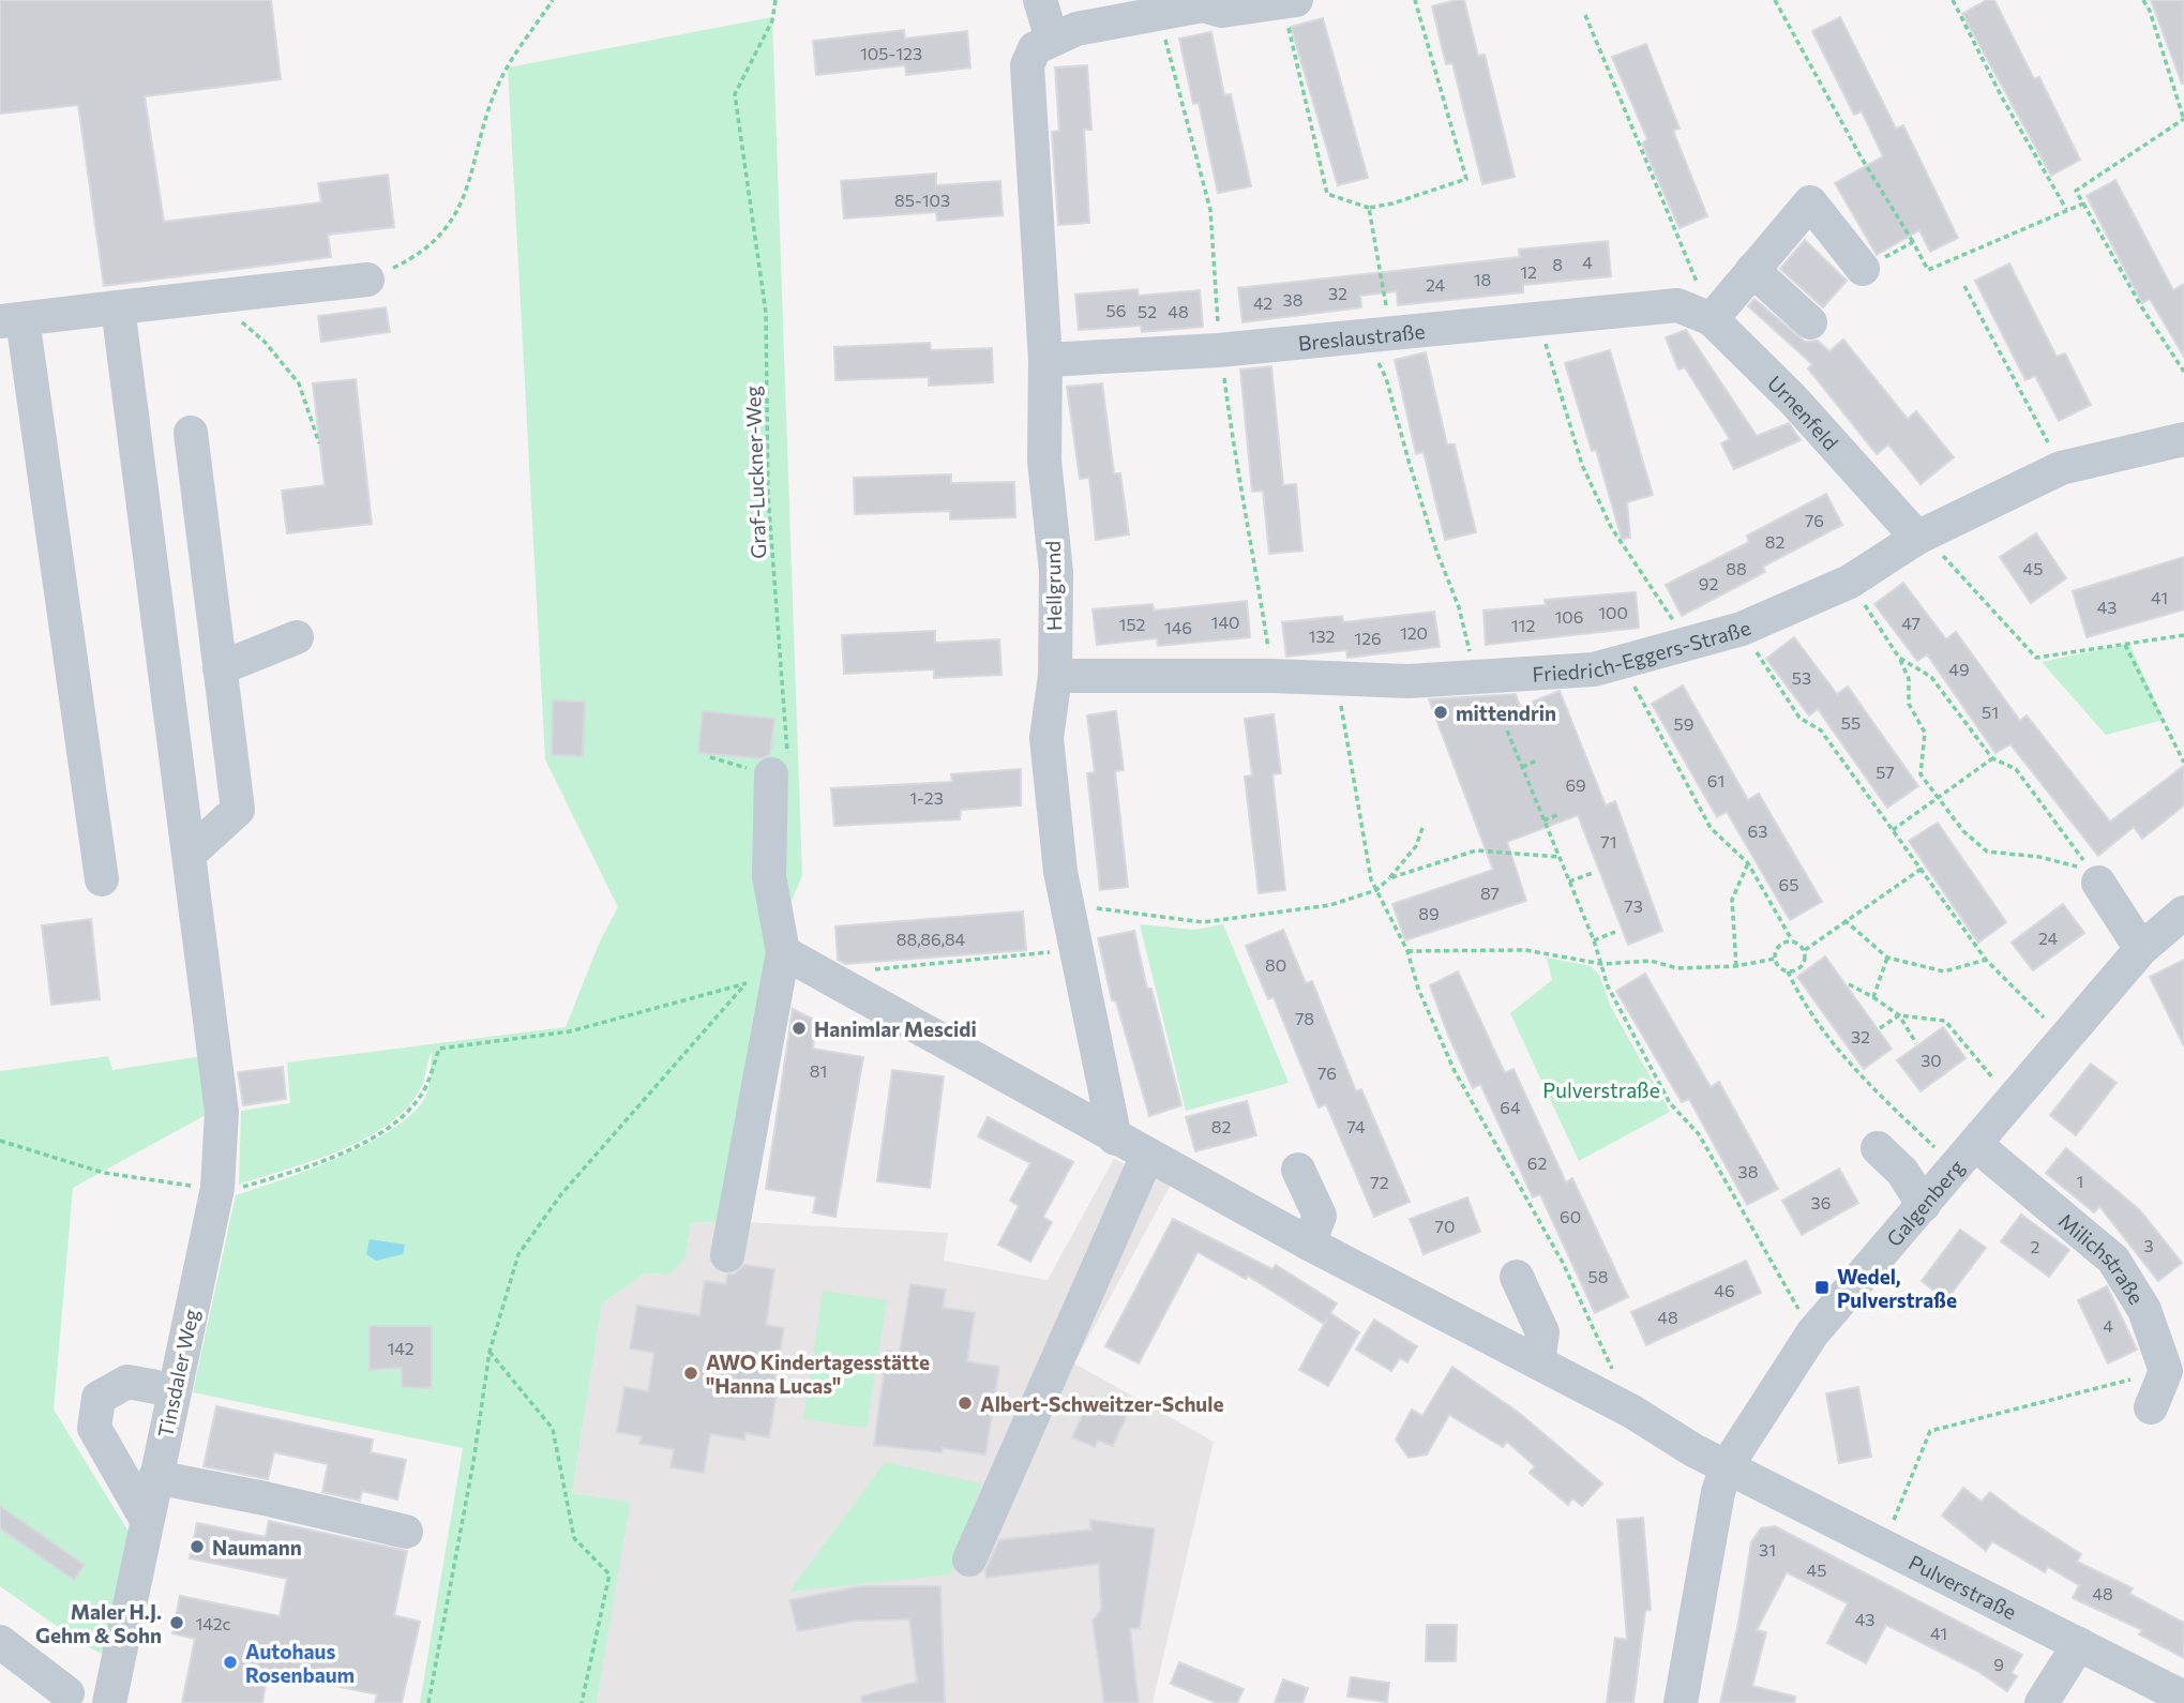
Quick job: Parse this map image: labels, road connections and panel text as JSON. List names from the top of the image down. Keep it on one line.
{"streets":{"street":["Breslaustraße","Urnenfeld","Hellgrund","Friedrich-Eggers-Straße","Galgenberg","Milichstraße","Tinsdaler Weg","Pulverstraße"],"path":["Graf-Luckner-Weg"]},"crossings":[["Breslaustraße","Urnenfeld"],["Breslaustraße","Hellgrund"],["Urnenfeld","Friedrich-Eggers-Straße"],["Hellgrund","Friedrich-Eggers-Straße"],["Hellgrund","Pulverstraße"],["Galgenberg","Milichstraße"],["Galgenberg","Pulverstraße"]],"parks":["Pulverstraße"],"places":{"other":["mittendrin","Hanimlar Mescidi","AWO Kindertagesstätte \"Hanna Lucas\"","Albert-Schweitzer-Schule","Naumann","Maler H.J. Gehm & Sohn","Autohaus Rosenbaum"],"transit":["Wedel, Pulverstraße"]},"house_numbers":["105-123","85-103","4","8","12","18","24","32","38","42","56","52","48","76","82","88","45","92","41","43","100","106","140","47","152","112","146","120","132","126","49","53","51","55","59","57","61","69","1-23","63","71","65","87","73","89","24","88,86,84","80","78","32","30","81","76","64","82","74","62","38","1","72","36","60","70","3","2","58","46","48","4","142","31","45","48","43","142c","41","9"]}
